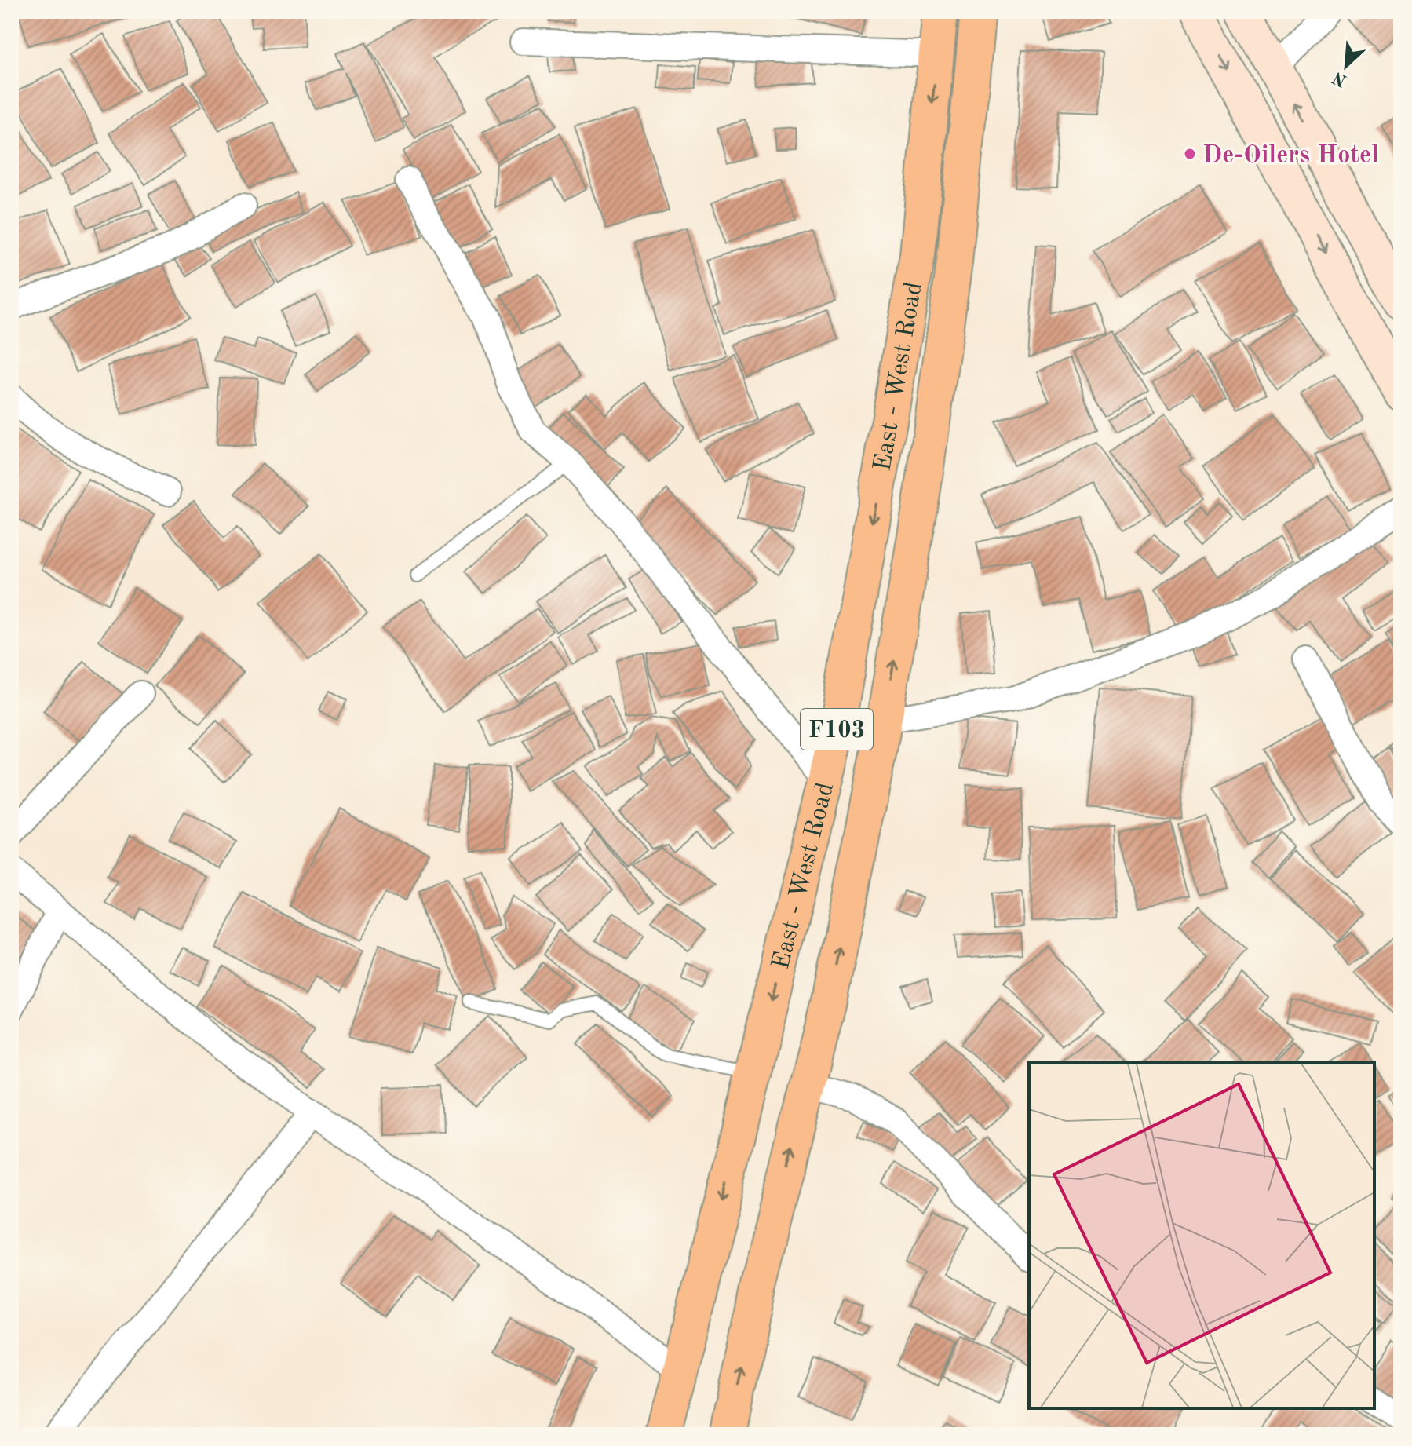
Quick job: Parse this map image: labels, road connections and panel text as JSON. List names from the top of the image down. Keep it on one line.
{"streets":{"main road":["East - West Road","F103"]},"places":["De-Oilers Hotel"],"north":"bottom left"}
